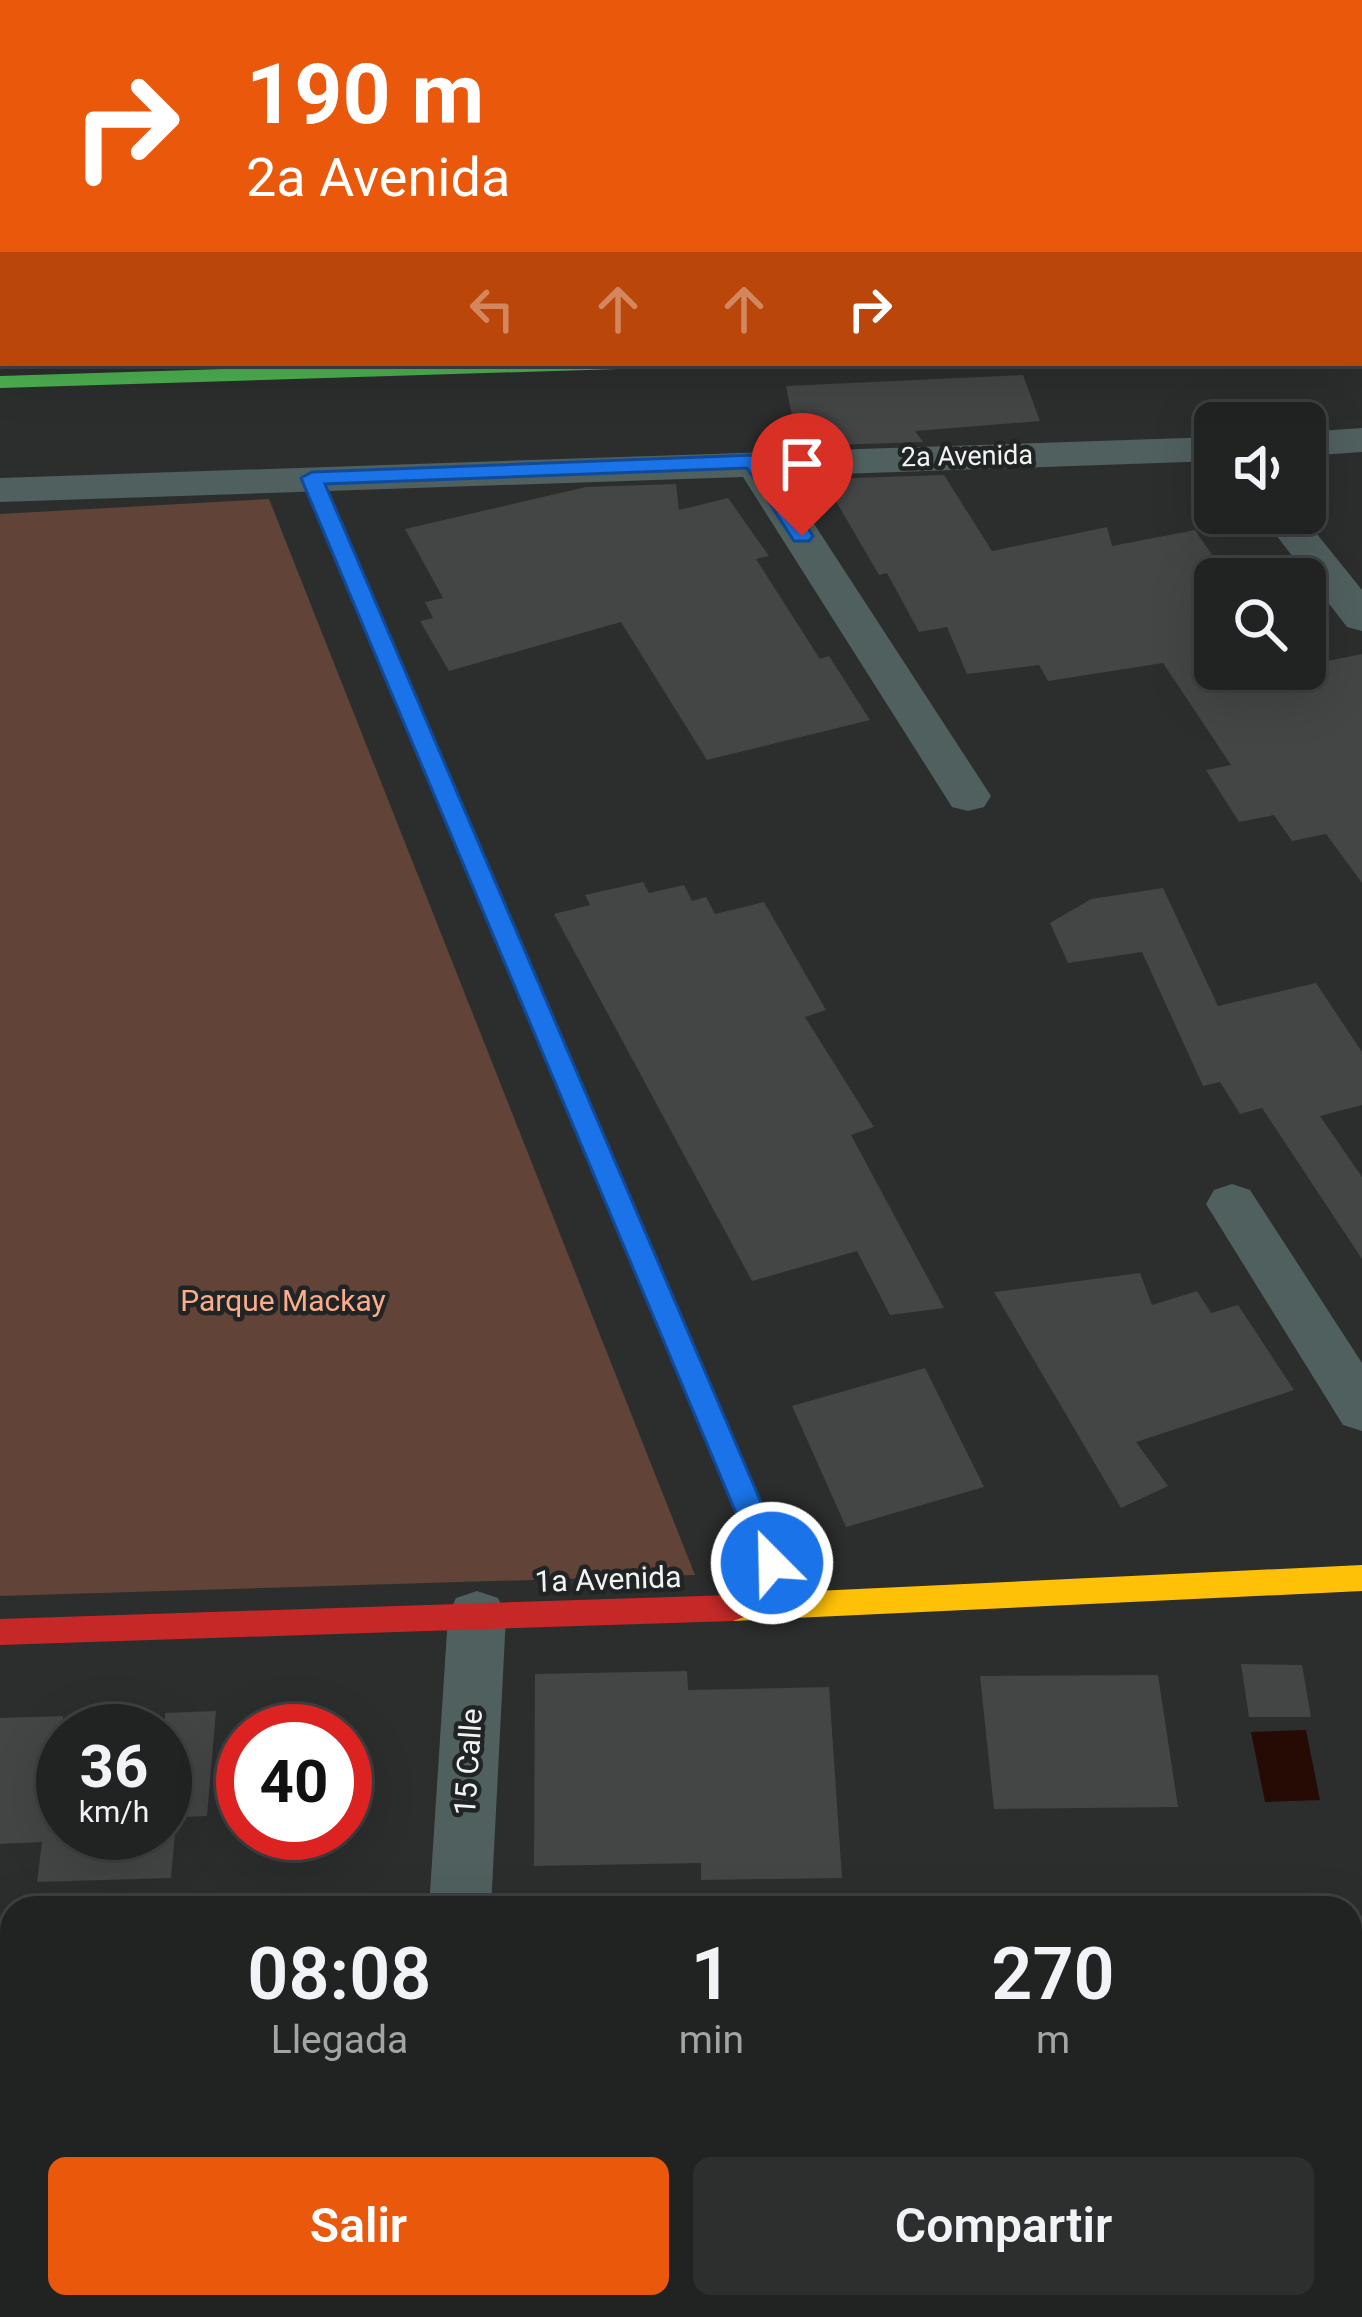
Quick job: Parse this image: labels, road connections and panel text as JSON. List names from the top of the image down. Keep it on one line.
{"streets":{"street":["2a Avenida","1a Avenida","15 Calle"]},"crossings":[["1a Avenida","15 Calle"]],"parks":["Parque Mackay"],"page":{"turn":["190 m","2a Avenida"],"speed":"36 km/h","limit":"40","eta":["08:08","Llegada","1","min","270","m"],"buttons":["Salir","Compartir"]}}
